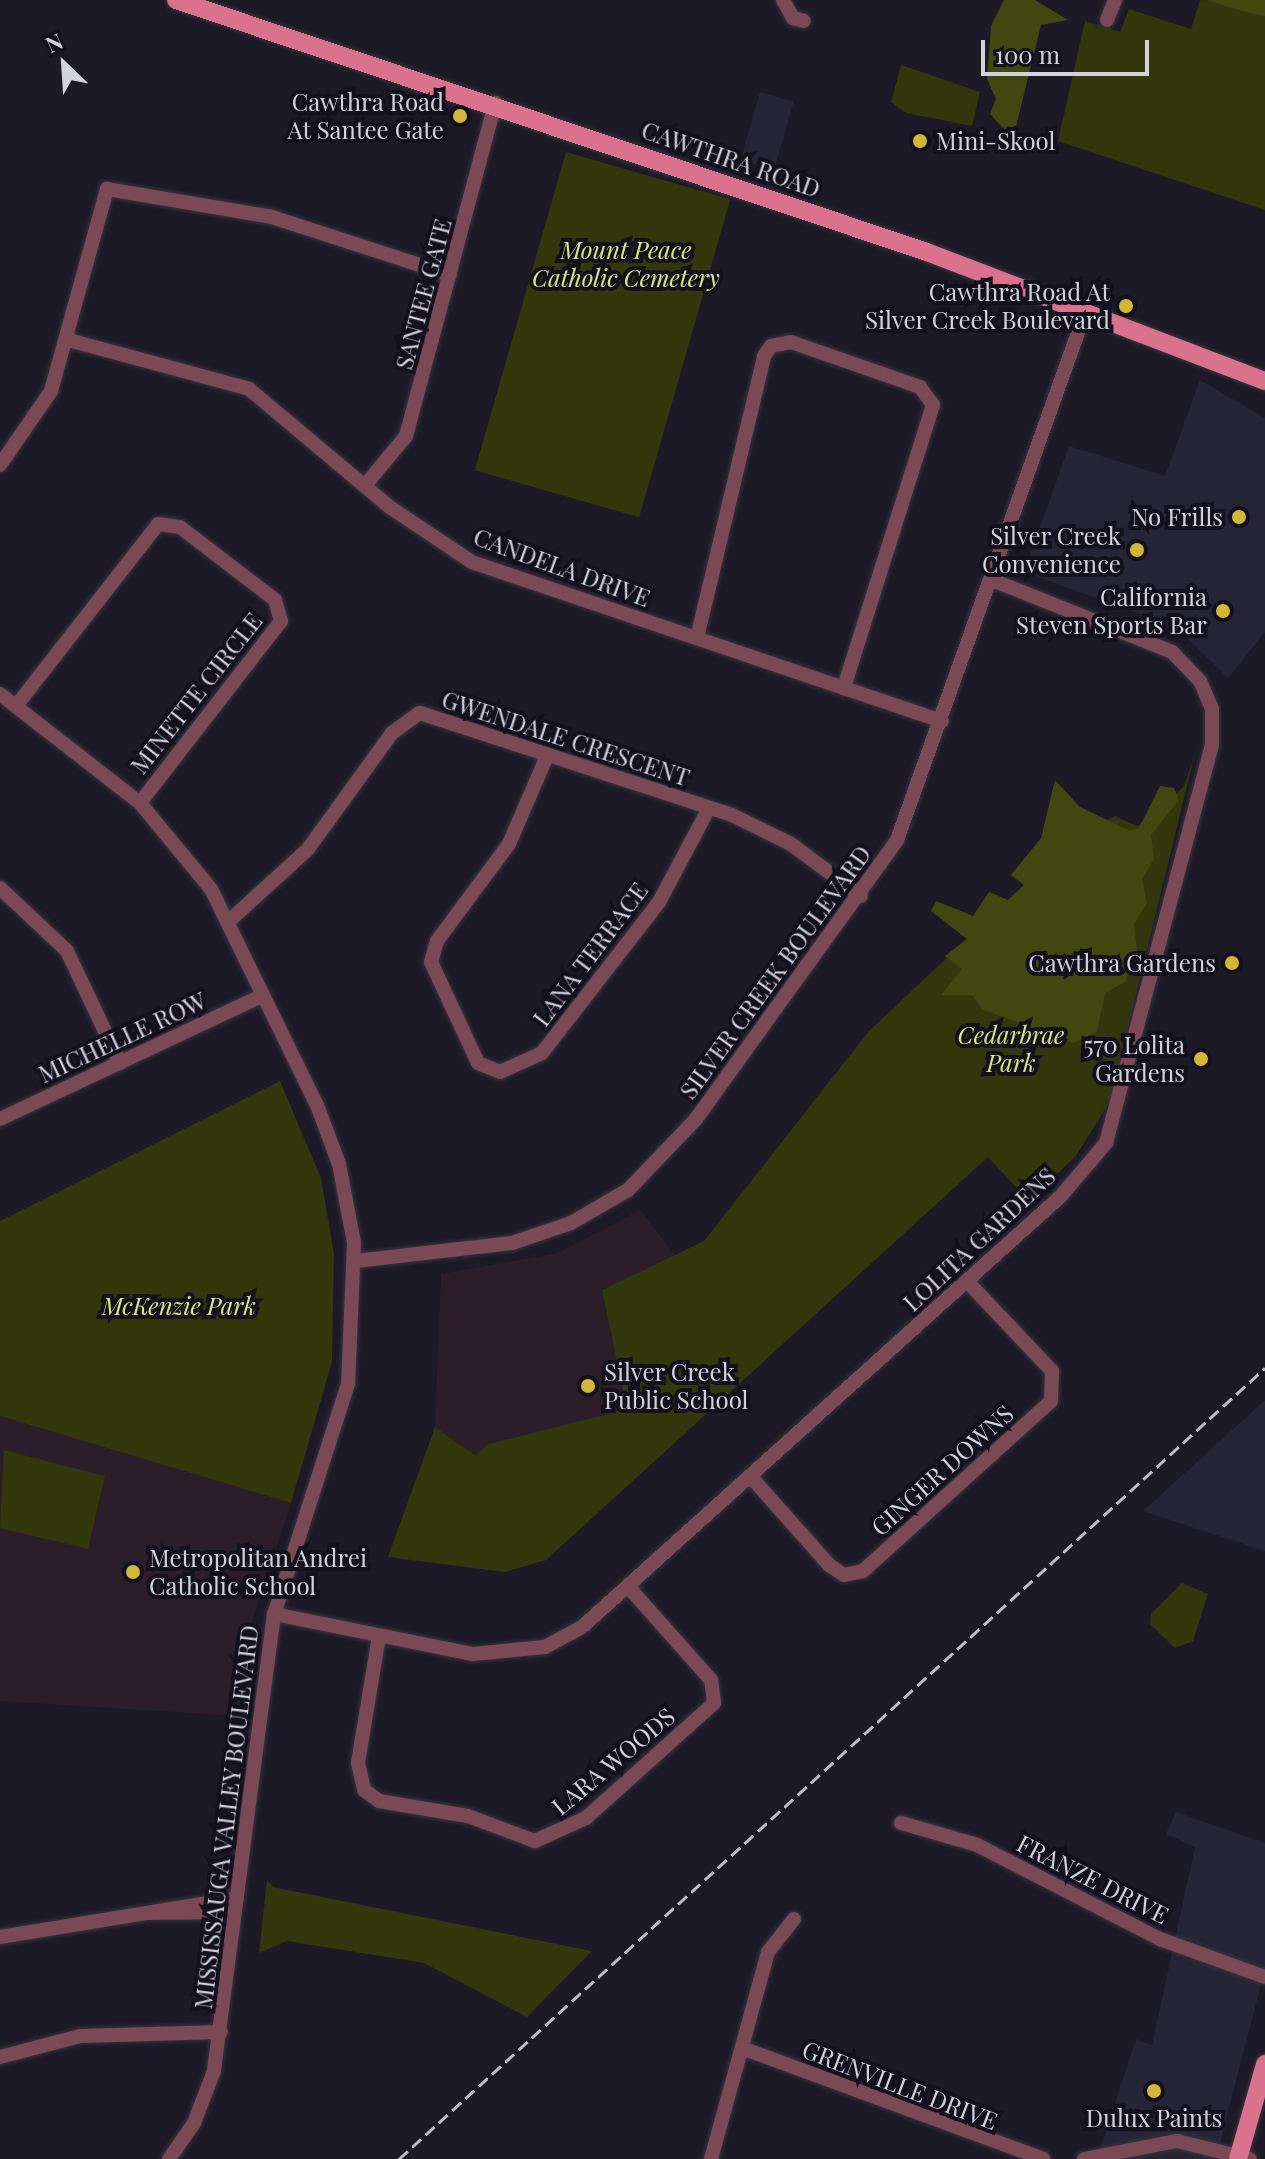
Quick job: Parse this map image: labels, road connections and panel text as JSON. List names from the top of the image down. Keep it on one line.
{"streets":{"main road":["CAWTHRA ROAD"],"street":["SANTEE GATE","CANDELA DRIVE","MINETTE CIRCLE","GWENDALE CRESCENT","LANA TERRACE","SILVER CREEK BOULEVARD","MICHELLE ROW","LOLITA GARDENS","GINGER DOWNS","LARA WOODS","MISSISSAUGA VALLEY BOULEVARD","FRANZE DRIVE","GRENVILLE DRIVE"]},"crossings":[["CAWTHRA ROAD","SANTEE GATE"],["CAWTHRA ROAD","SILVER CREEK BOULEVARD"],["SANTEE GATE","CANDELA DRIVE"],["CANDELA DRIVE","SILVER CREEK BOULEVARD"],["MINETTE CIRCLE","MISSISSAUGA VALLEY BOULEVARD"],["GWENDALE CRESCENT","LANA TERRACE"],["GWENDALE CRESCENT","SILVER CREEK BOULEVARD"],["GWENDALE CRESCENT","MISSISSAUGA VALLEY BOULEVARD"],["SILVER CREEK BOULEVARD","LOLITA GARDENS"],["SILVER CREEK BOULEVARD","MISSISSAUGA VALLEY BOULEVARD"],["MICHELLE ROW","MISSISSAUGA VALLEY BOULEVARD"],["LOLITA GARDENS","GINGER DOWNS"],["LOLITA GARDENS","LARA WOODS"],["LOLITA GARDENS","MISSISSAUGA VALLEY BOULEVARD"]],"parks":["Mount Peace Catholic Cemetery","Cedarbrae Park","McKenzie Park"],"places":["Cawthra Road At Santee Gate","Mini-Skool","Cawthra Road At Silver Creek Boulevard","No Frills","Silver Creek Convenience","California Steven Sports Bar","Cawthra Gardens","570 Lolita Gardens","Silver Creek Public School","Metropolitan Andrei Catholic School","Dulux Paints"],"scale_bar":"100 m","north":"top left"}
